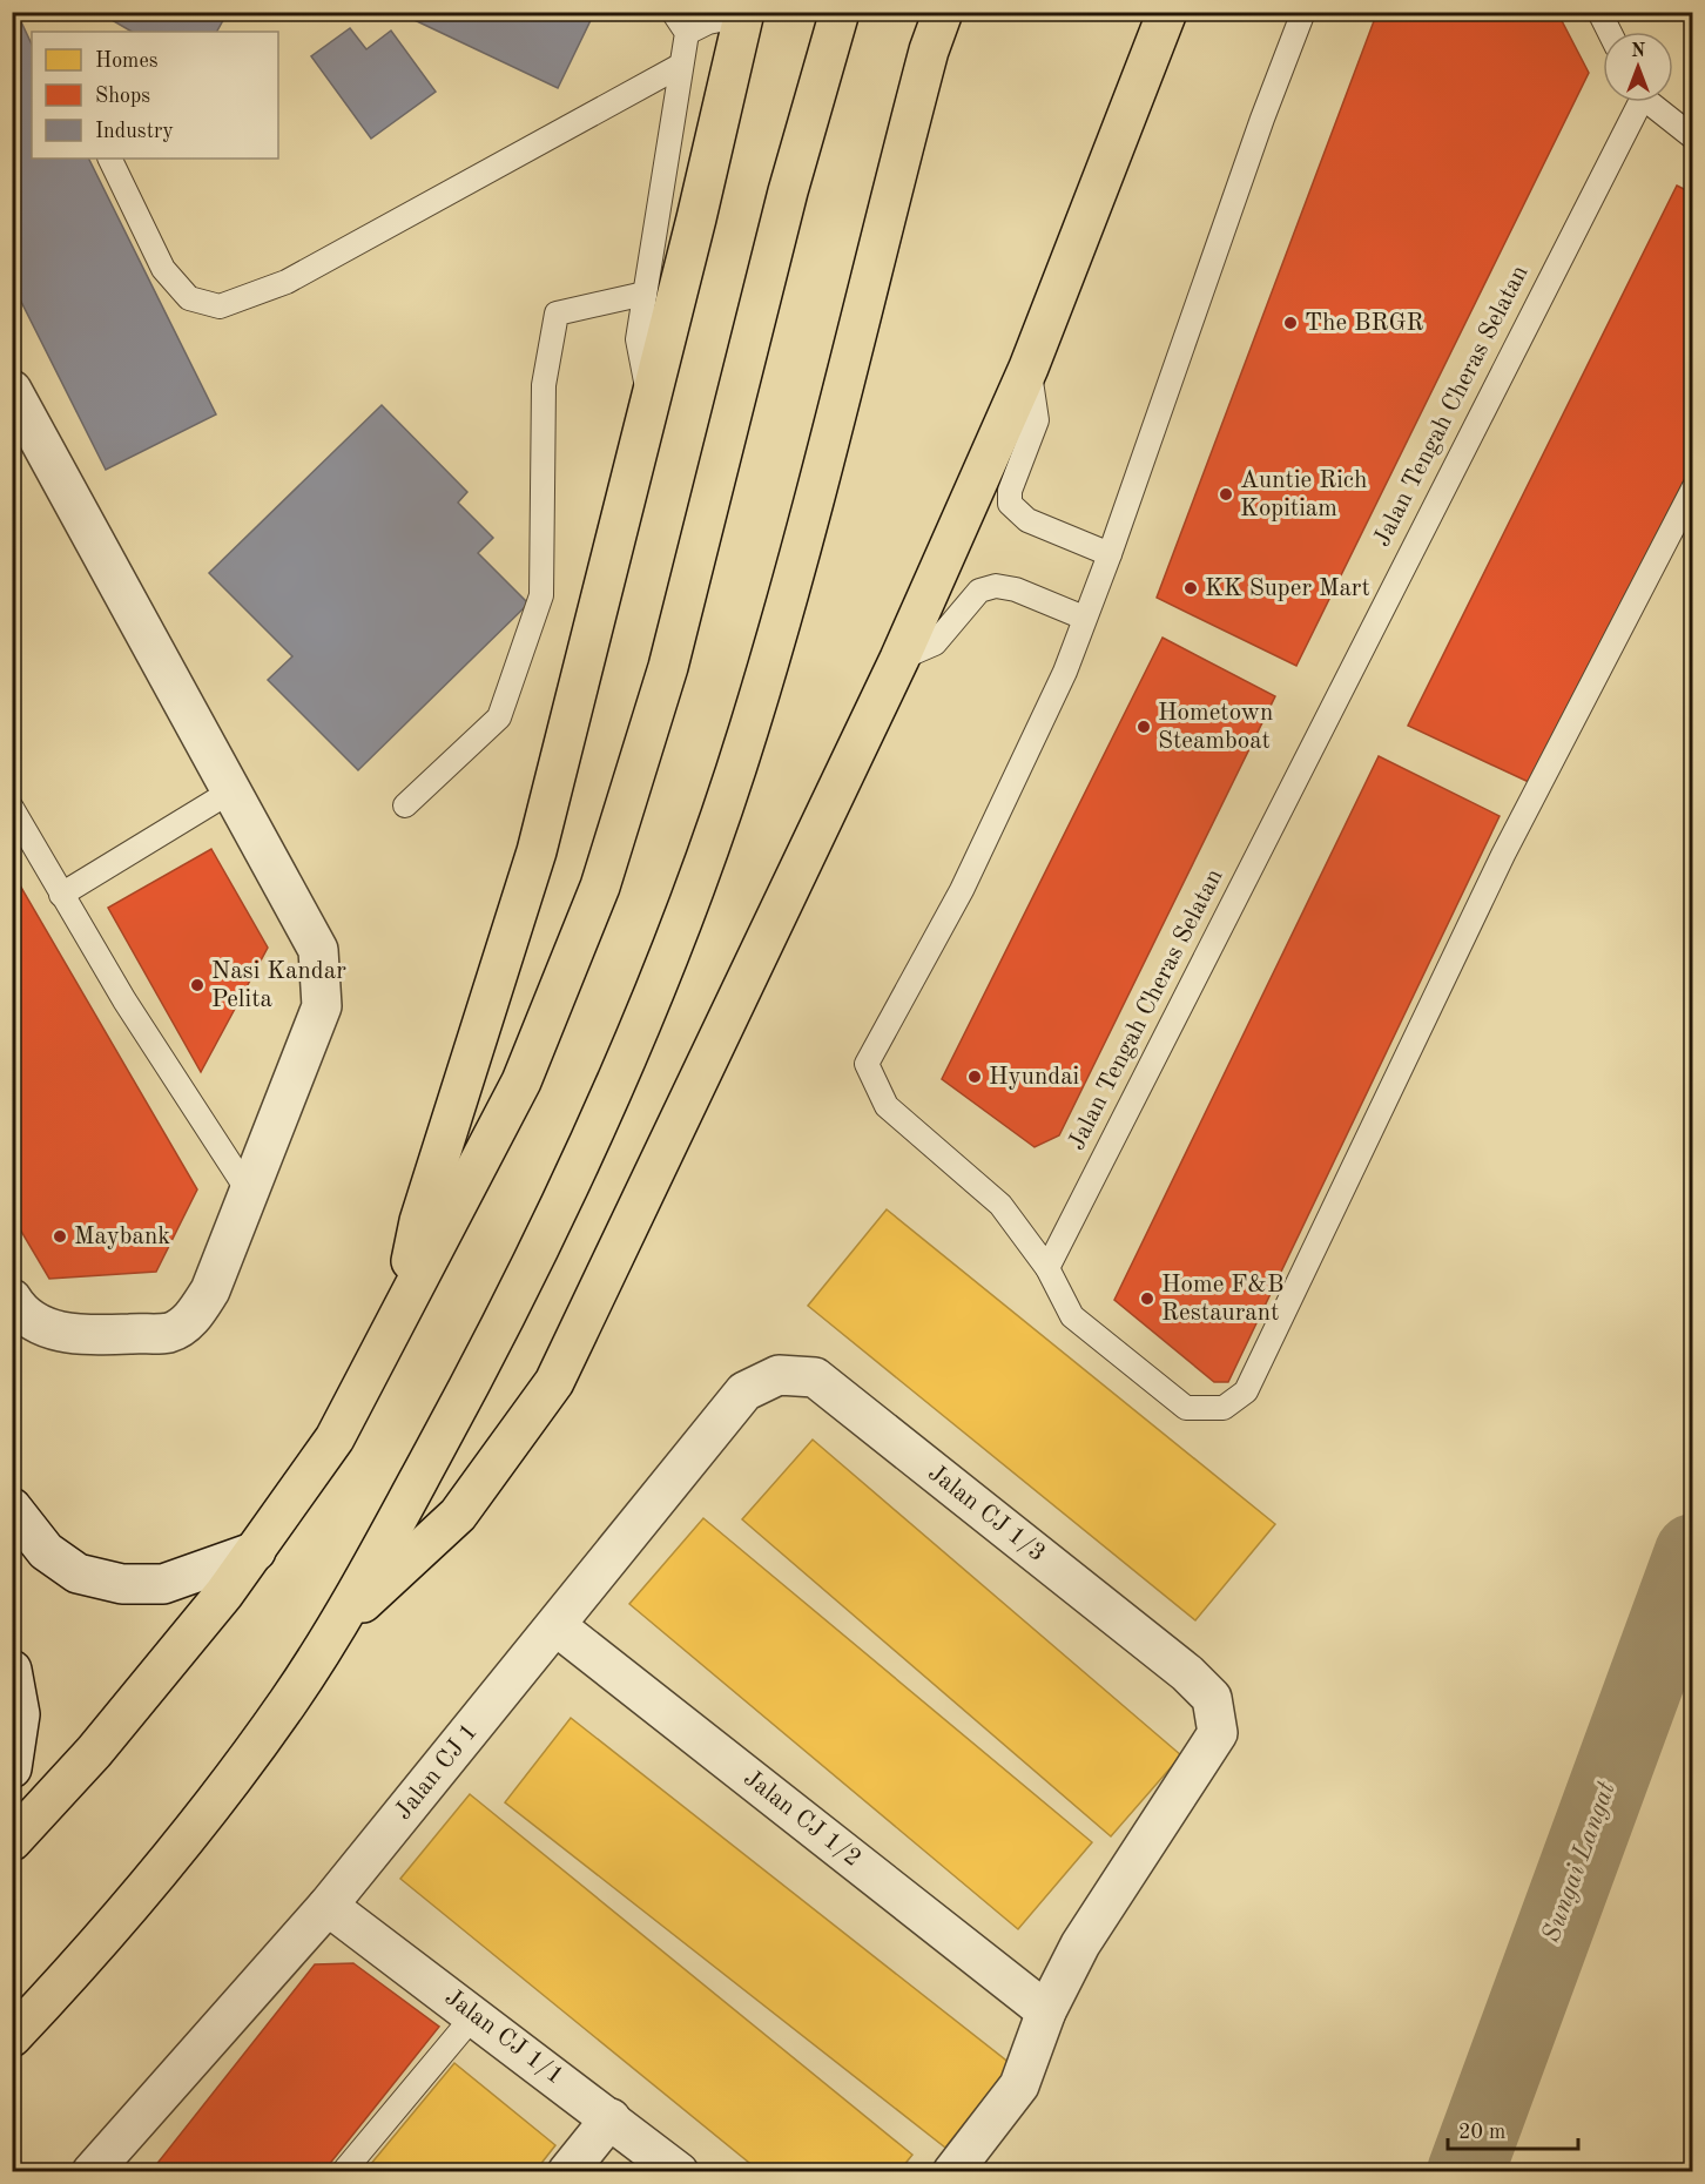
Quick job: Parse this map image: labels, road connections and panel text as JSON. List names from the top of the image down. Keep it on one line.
{"streets":{"street":["Jalan CJ 1/3","Jalan CJ 1","Jalan CJ 1/2","Jalan CJ 1/1"],"lane":["Jalan Tengah Cheras Selatan"]},"crossings":[["Jalan CJ 1/3","Jalan CJ 1"],["Jalan CJ 1/3","Jalan CJ 1/2"],["Jalan CJ 1","Jalan CJ 1/2"],["Jalan CJ 1","Jalan CJ 1/1"]],"water":["Sungai Langat"],"places":["The BRGR","Auntie Rich Kopitiam","KK Super Mart","Hometown Steamboat","Nasi Kandar Pelita","Hyundai","Maybank","Home F&B Restaurant"],"legend":["Homes","Shops","Industry"],"scale_bar":"20 m","north":"top"}
